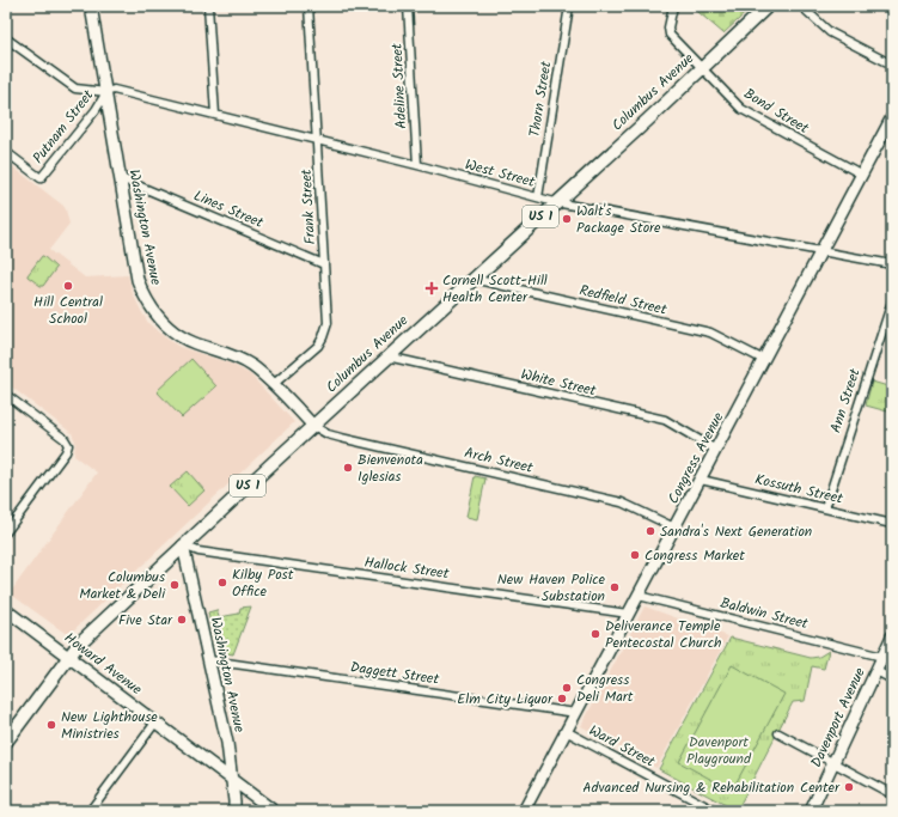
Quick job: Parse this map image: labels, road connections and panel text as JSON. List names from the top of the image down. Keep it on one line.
{"streets":{"main road":["Columbus Avenue","US 1","Washington Avenue","Congress Avenue","Howard Avenue","Davenport Avenue"],"street":["Adeline Street","Thorn Street","Bond Street","Putnam Street","West Street","Frank Street","Lines Street","Redfield Street","White Street","Ann Street","Arch Street","Kossuth Street","Hallock Street","Baldwin Street","Daggett Street","Ward Street"]},"crossings":[["Adeline Street","West Street"],["Columbus Avenue","Bond Street"],["Columbus Avenue","West Street"],["Columbus Avenue","Washington Avenue"],["Columbus Avenue","Redfield Street"],["Columbus Avenue","White Street"],["Columbus Avenue","Arch Street"],["Columbus Avenue","Hallock Street"],["Columbus Avenue","Howard Avenue"],["Thorn Street","West Street"],["Bond Street","Congress Avenue"],["Putnam Street","West Street"],["Putnam Street","Washington Avenue"],["West Street","Frank Street"],["West Street","Washington Avenue"],["West Street","Congress Avenue"],["Frank Street","Lines Street"],["Frank Street","Washington Avenue"],["Lines Street","Washington Avenue"],["Washington Avenue","Arch Street"],["Washington Avenue","Hallock Street"],["Washington Avenue","Howard Avenue"],["Washington Avenue","Daggett Street"],["Redfield Street","Congress Avenue"],["White Street","Congress Avenue"],["Ann Street","Kossuth Street"],["Congress Avenue","Arch Street"],["Congress Avenue","Kossuth Street"],["Congress Avenue","Hallock Street"],["Congress Avenue","Baldwin Street"],["Congress Avenue","Daggett Street"],["Congress Avenue","Ward Street"],["Baldwin Street","Davenport Avenue"]],"parks":["Davenport Playground"],"places":{"other":["Walt's Package Store","Hill Central School","Bienvenota Iglesias","Sandra's Next Generation","Congress Market","Kilby Post Office","Columbus Market & Deli","New Haven Police Substation","Five Star","Deliverance Temple Pentecostal Church","Congress Deli Mart","Elm City Liquor","New Lighthouse Ministries","Advanced Nursing & Rehabilitation Center"],"health":["Cornell Scott-Hill Health Center"]}}
